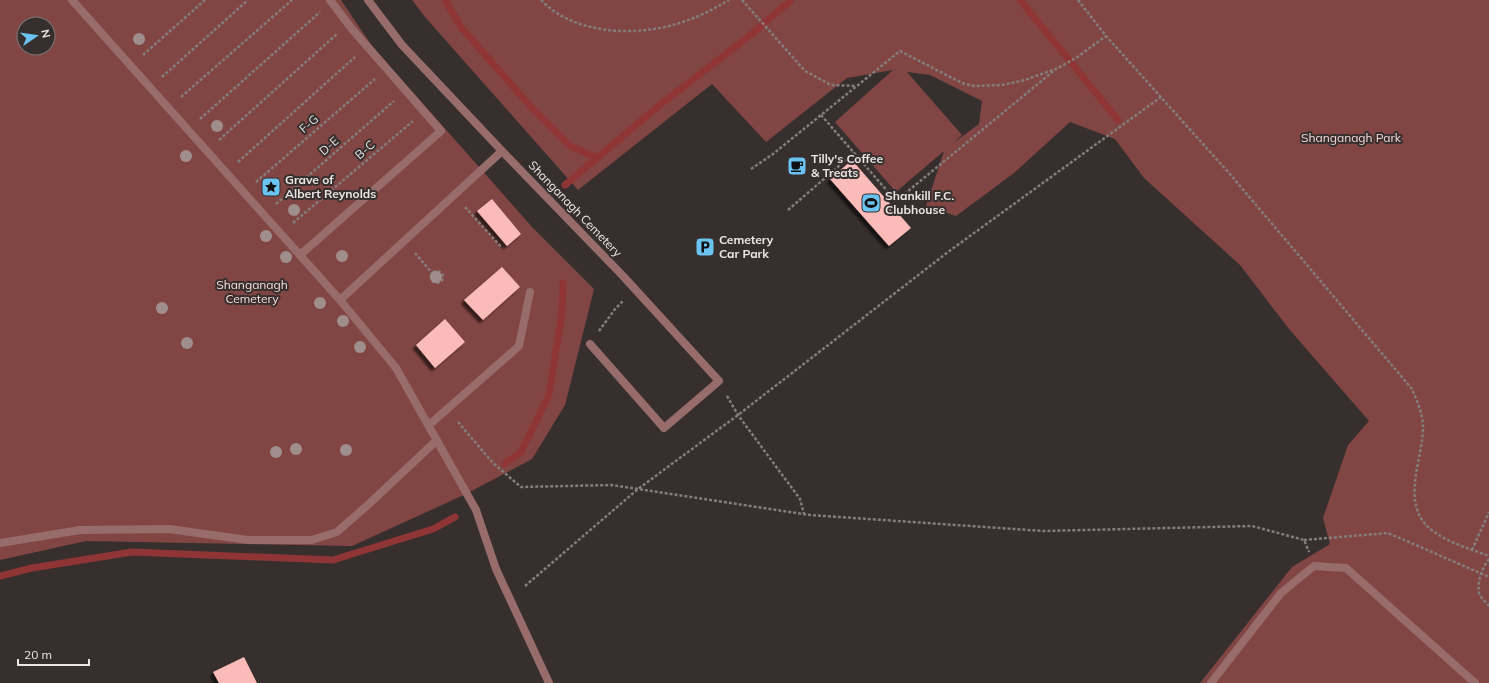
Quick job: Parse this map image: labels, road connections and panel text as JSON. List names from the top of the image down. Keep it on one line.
{"streets":{"lane":["Shanganagh Cemetery"],"path":["F-G","D-E","B-C"]},"parks":["Shanganagh Park","Shanganagh Cemetery"],"places":{"cafe":["Tilly's Coffee & Treats"],"place":["Grave of Albert Reynolds"],"sports":["Shankill F.C. Clubhouse"],"parking":["Cemetery Car Park"]},"scale_bar":"20 m","north":"right"}
